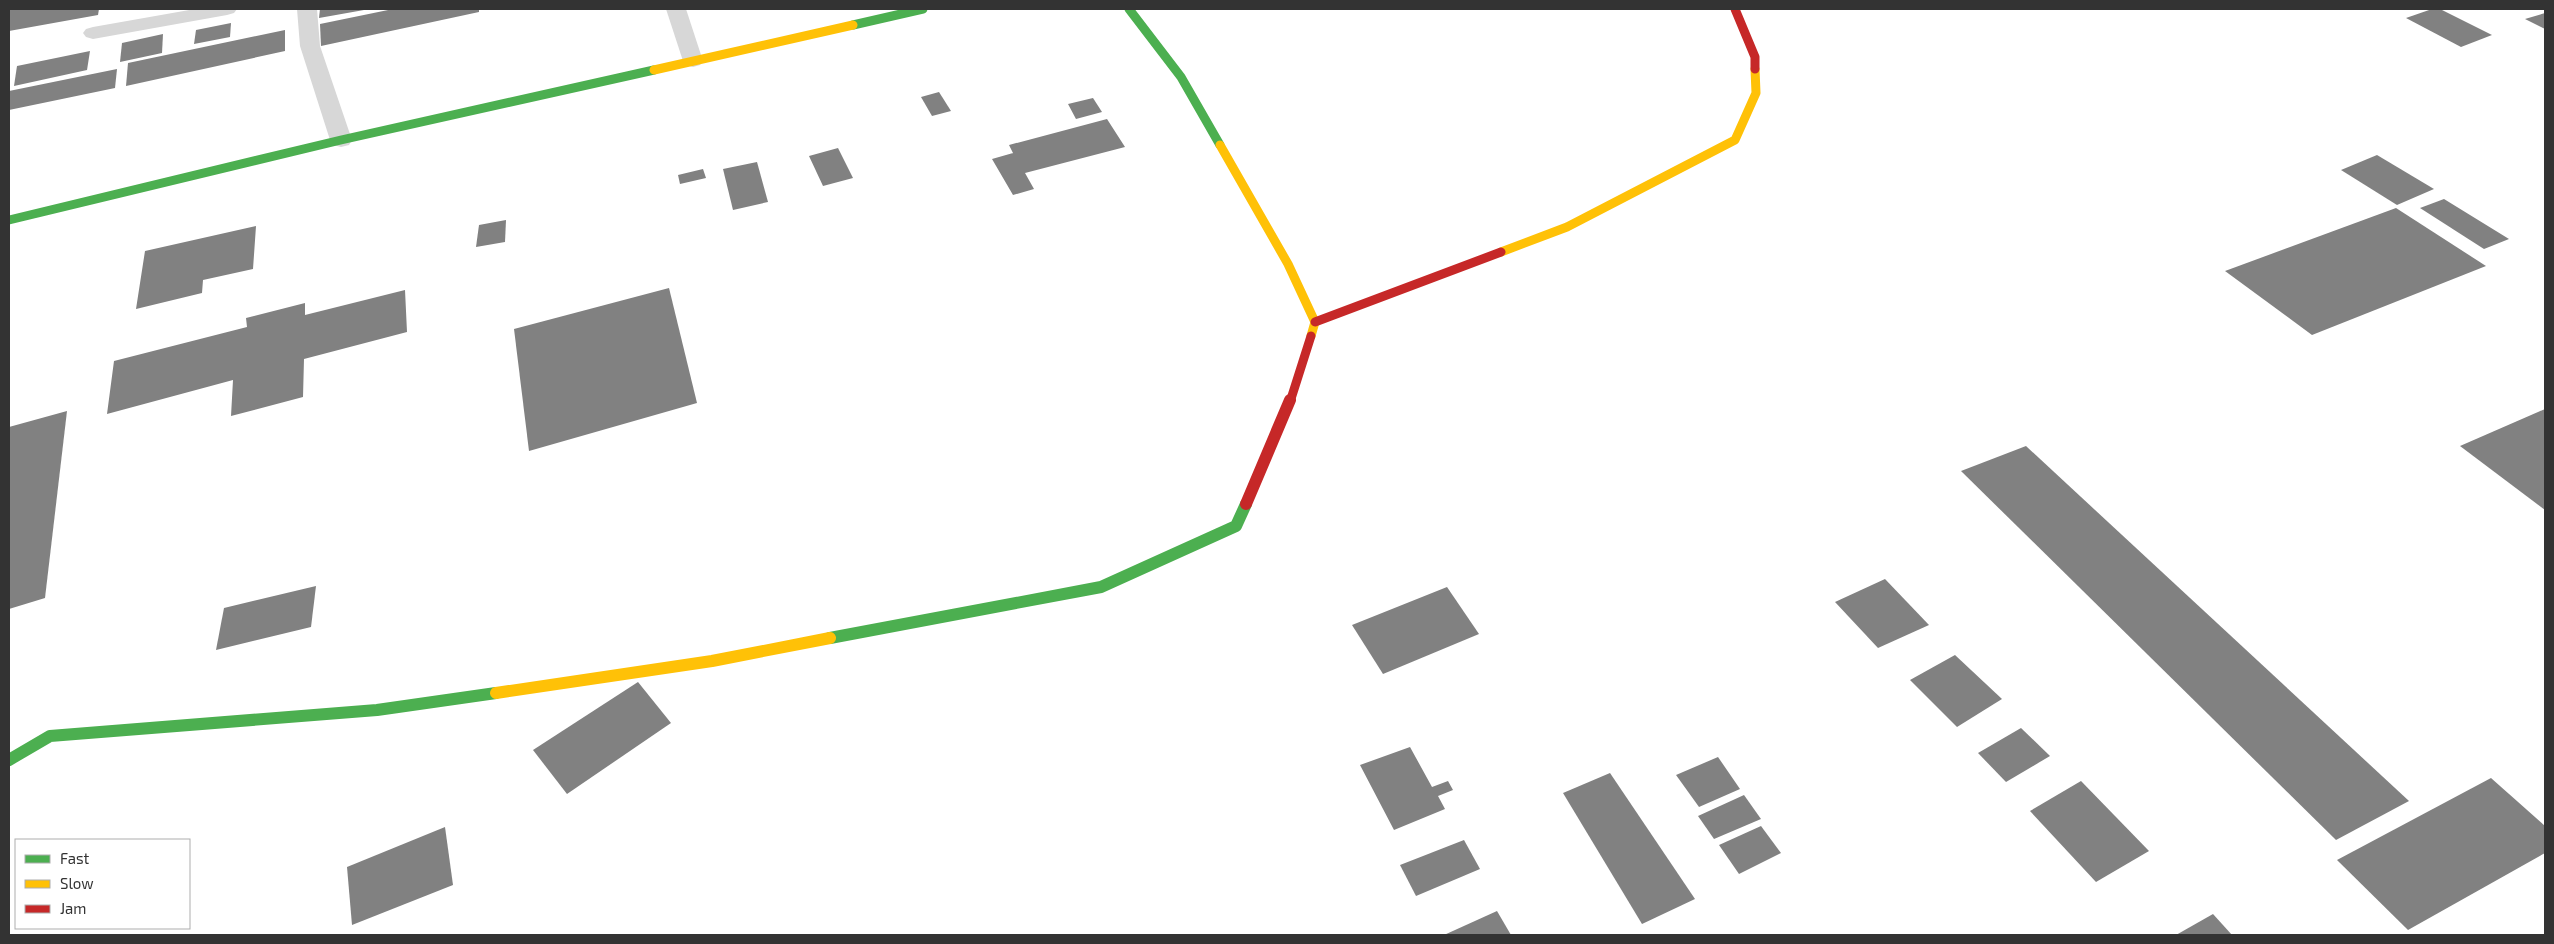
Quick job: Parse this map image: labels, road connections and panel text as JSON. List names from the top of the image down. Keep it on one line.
{"legend":["Fast","Slow","Jam"]}
